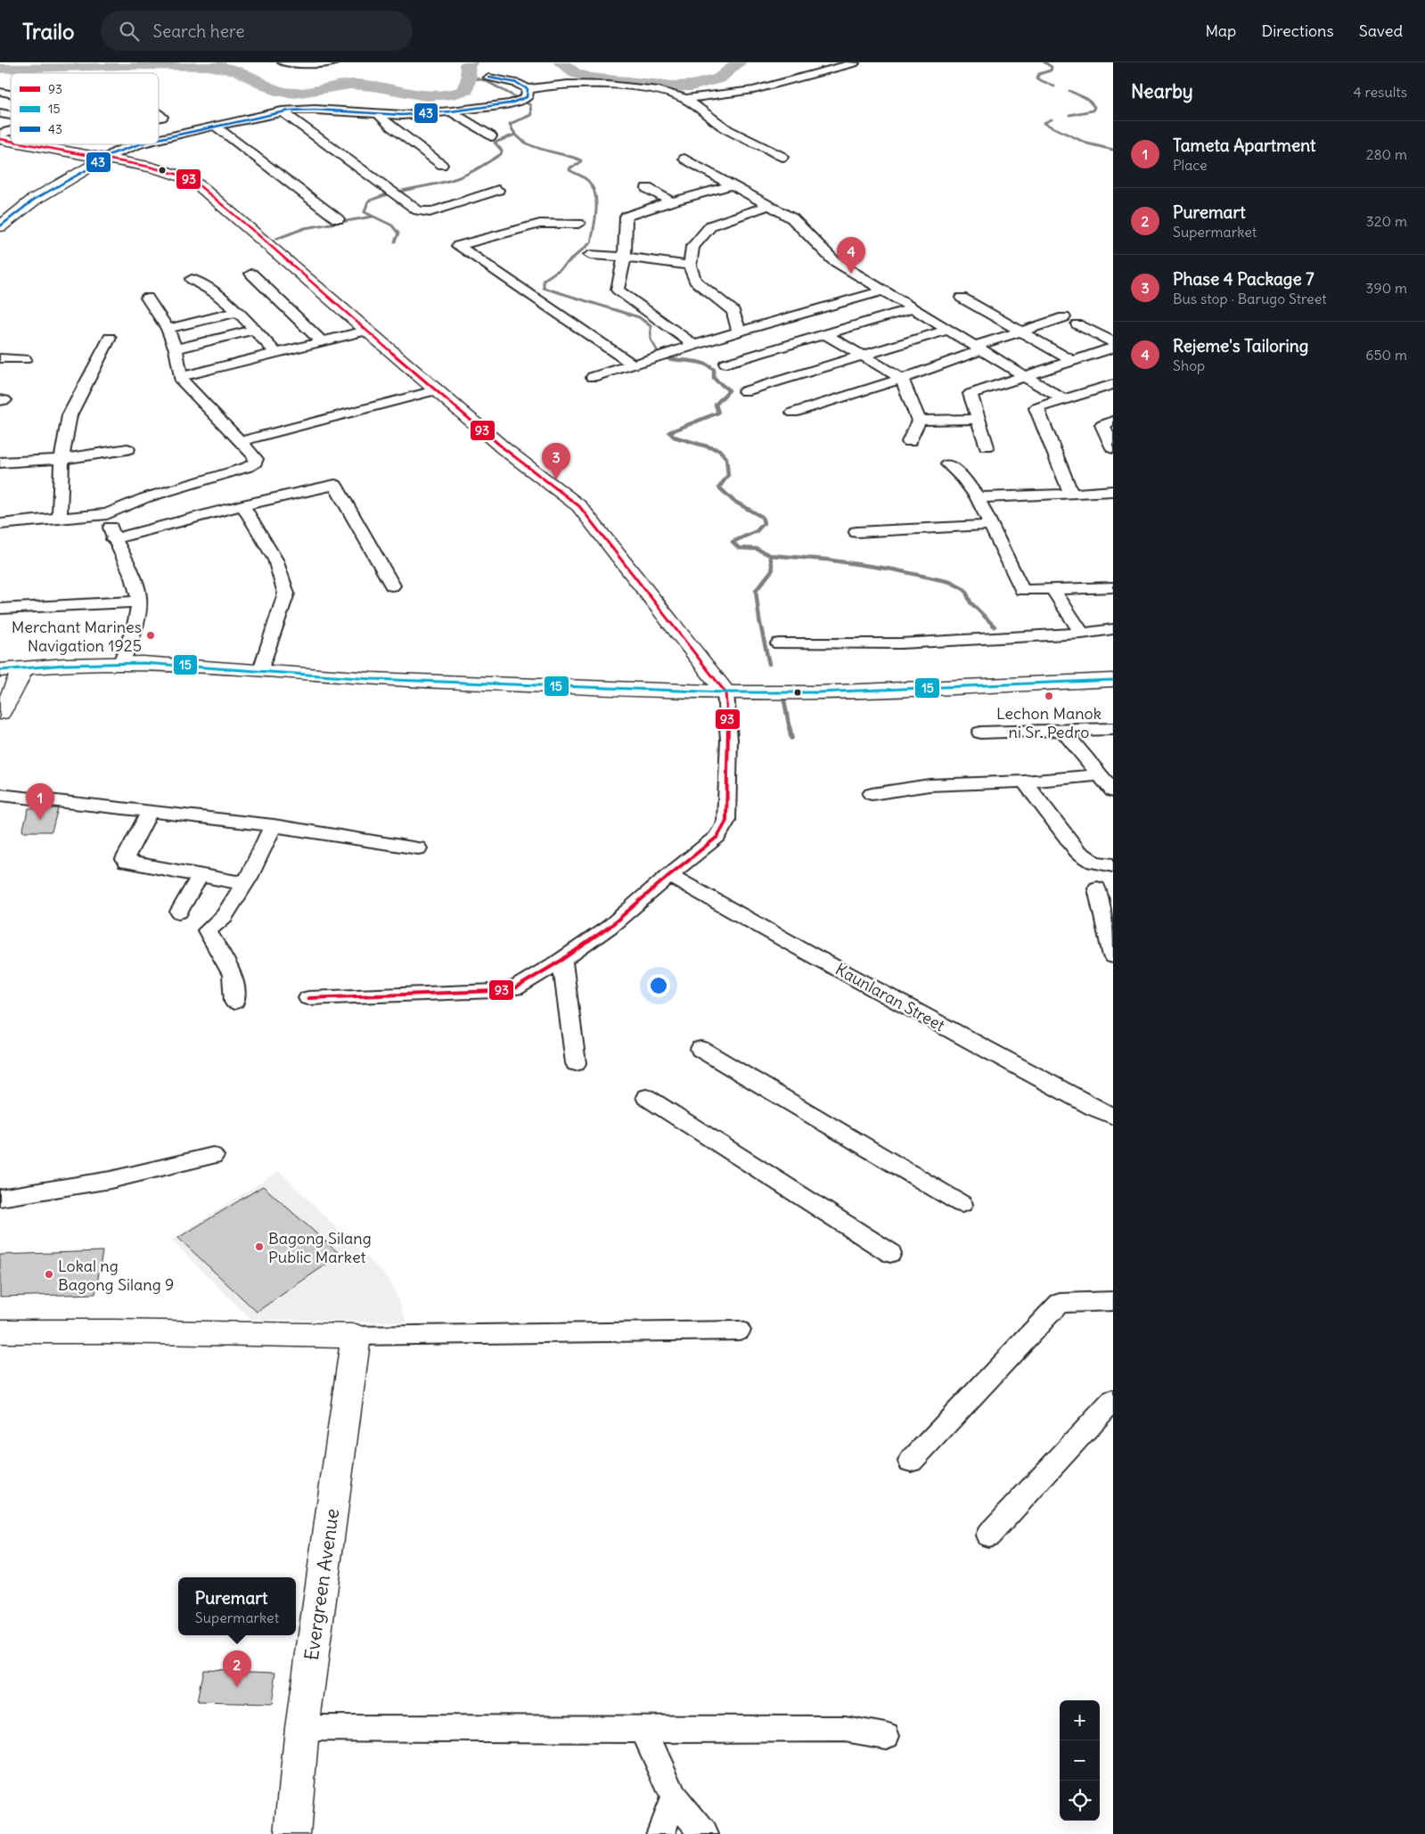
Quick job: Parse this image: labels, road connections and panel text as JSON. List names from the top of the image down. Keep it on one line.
{"streets":{"main road":["Evergreen Avenue"],"street":["Kaunlaran Street"]},"places":["Merchant Marines Navigation 1925","Lechon Manok ni Sr. Pedro","Bagong Silang Public Market","Lokal ng Bagong Silang 9"],"lines":["transit line 43","transit line 93","transit line 15"],"legend":["93","15","43"],"page":{"header":"Trailo","search":"Search here","nav":["Map","Directions","Saved"],"heading":["Nearby","4 results"],"list":[{"mark":"1","name":"Tameta Apartment","note":"Place","value":"280 m"},{"mark":"2","name":"Puremart","note":"Supermarket","value":"320 m"},{"mark":"3","name":"Phase 4 Package 7","note":"Bus stop · Barugo Street","value":"390 m"},{"mark":"4","name":"Rejeme's Tailoring","note":"Shop","value":"650 m"}],"pins":["4","3","1","2"],"popup":["Puremart","Supermarket"],"map_buttons":["+","−"]}}
